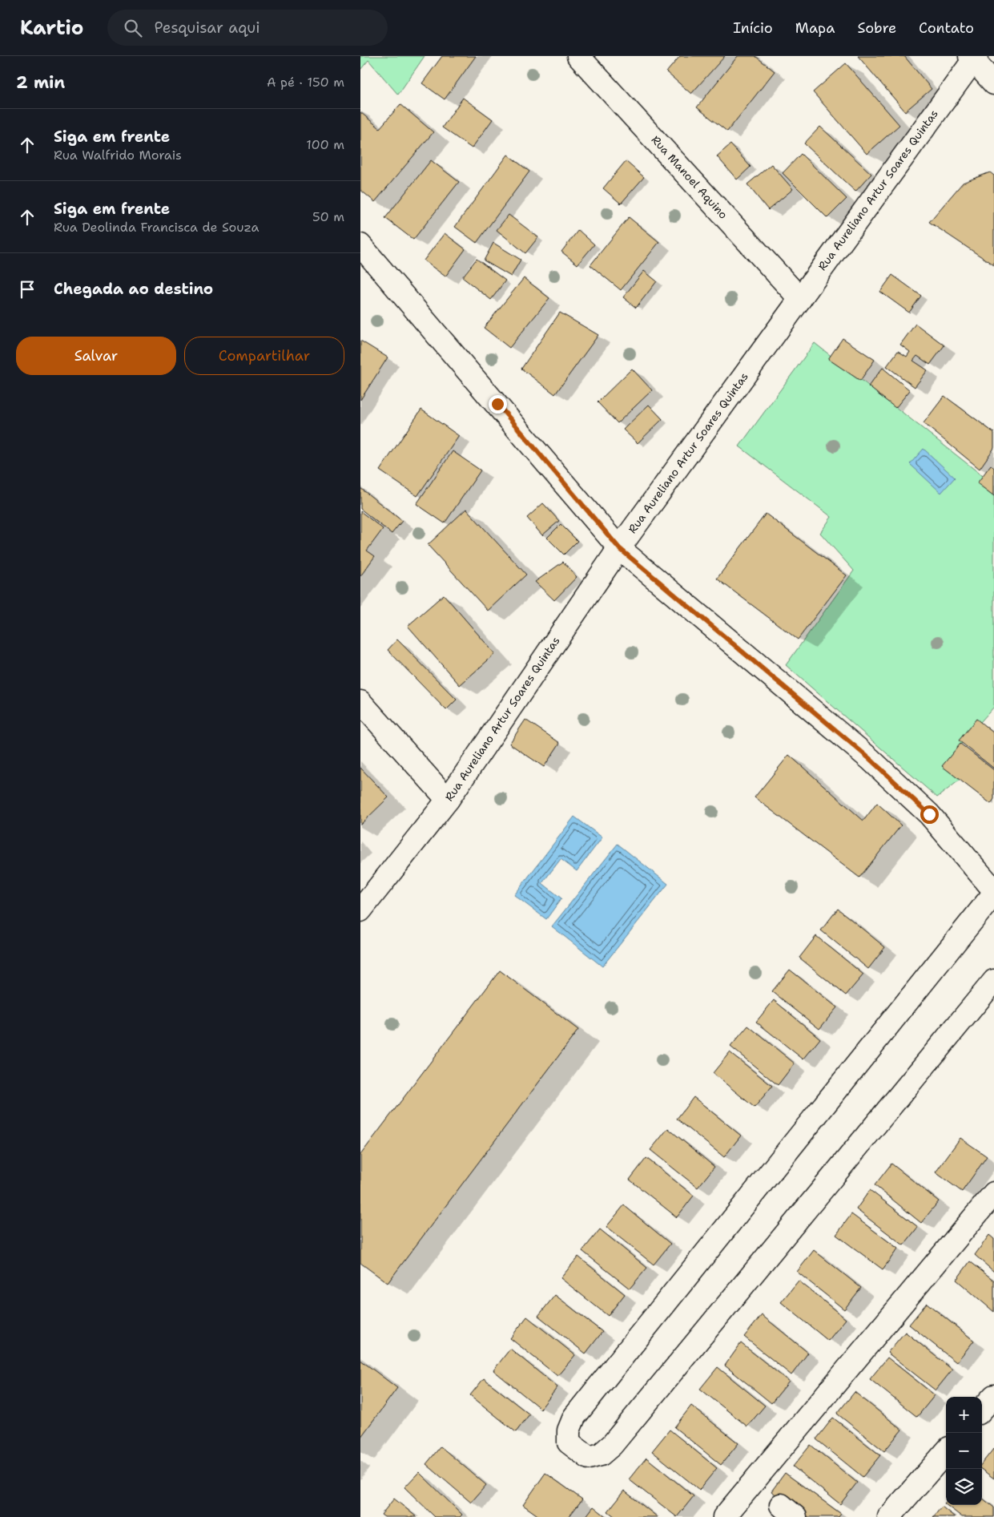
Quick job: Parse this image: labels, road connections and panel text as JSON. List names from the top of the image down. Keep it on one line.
{"streets":{"street":["Rua Manoel Aquino","Rua Aureliano Artur Soares Quintas"]},"crossings":[["Rua Manoel Aquino","Rua Aureliano Artur Soares Quintas"]],"page":{"header":"Kartio","search":"Pesquisar aqui","nav":["Início","Mapa","Sobre","Contato"],"heading":["2 min","A pé · 150 m"],"list":[["Siga em frente","Rua Walfrido Morais","100 m"],["Siga em frente","Rua Deolinda Francisca de Souza","50 m"],"Chegada ao destino"],"buttons":["Salvar","Compartilhar"],"map_buttons":["+","−"]}}
